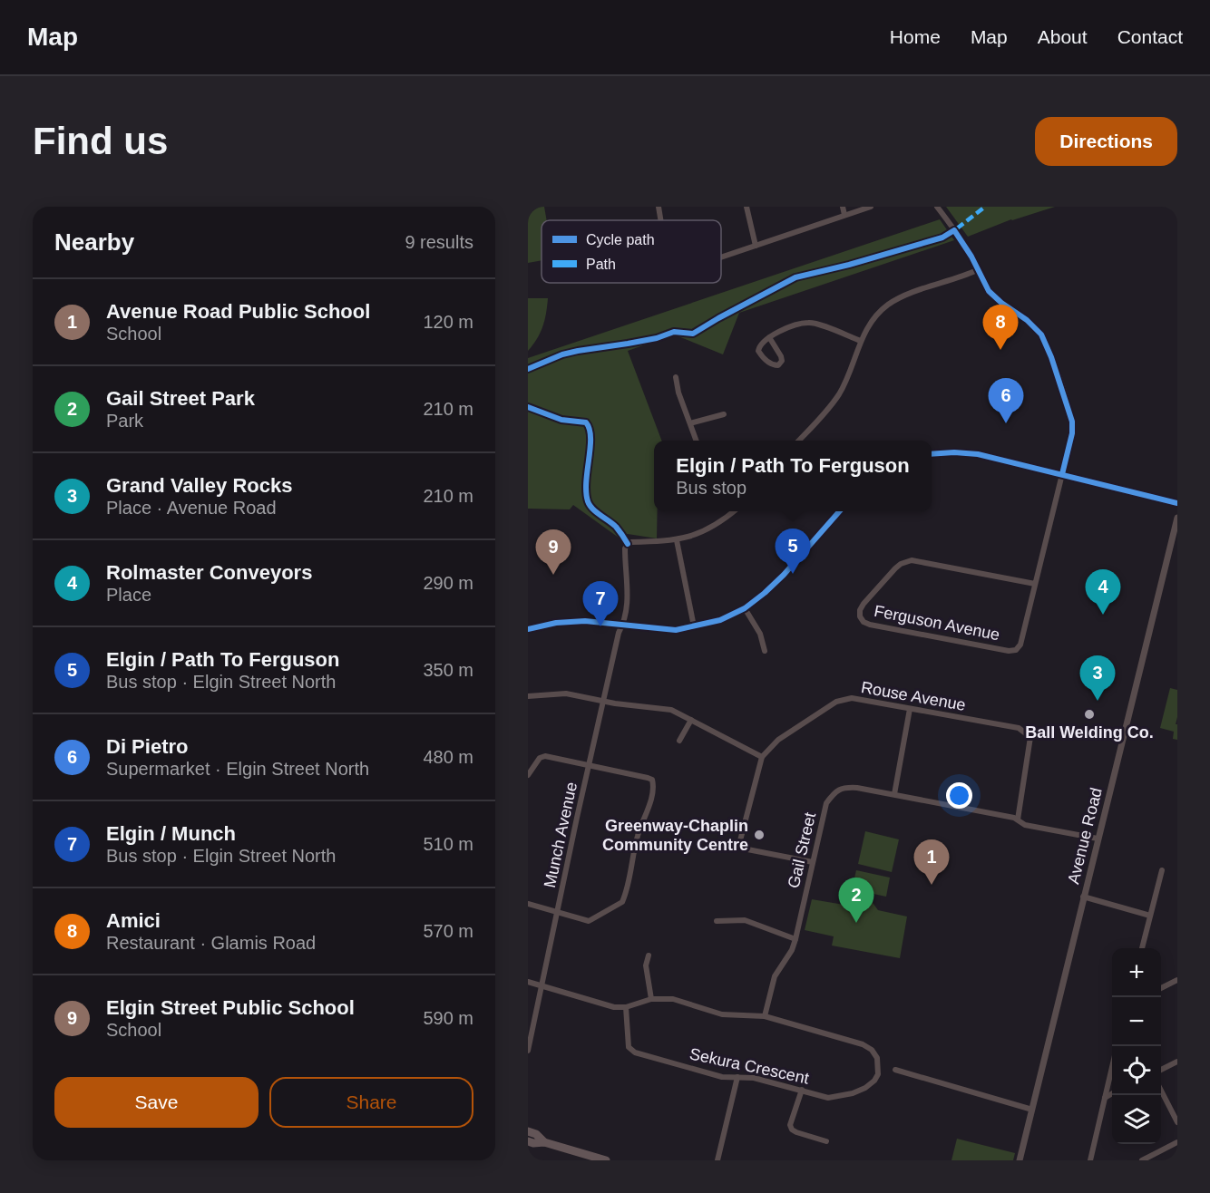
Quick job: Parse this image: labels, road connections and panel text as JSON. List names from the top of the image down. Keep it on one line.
{"streets":{"street":["Ferguson Avenue","Rouse Avenue","Munch Avenue","Avenue Road","Gail Street","Sekura Crescent"]},"crossings":[["Rouse Avenue","Gail Street"],["Munch Avenue","Sekura Crescent"],["Avenue Road","Gail Street"],["Gail Street","Sekura Crescent"]],"places":["Ball Welding Co.","Greenway-Chaplin Community Centre"],"legend":["Cycle path","Path"],"page":{"header":"Map","nav":["Home","Map","About","Contact"],"buttons":["Directions",["Save","Share"]],"title":"Find us","heading":["Nearby","9 results"],"list":[{"mark":"1","name":"Avenue Road Public School","note":"School","value":"120 m"},{"mark":"2","name":"Gail Street Park","note":"Park","value":"210 m"},{"mark":"3","name":"Grand Valley Rocks","note":"Place · Avenue Road","value":"210 m"},{"mark":"4","name":"Rolmaster Conveyors","note":"Place","value":"290 m"},{"mark":"5","name":"Elgin / Path To Ferguson","note":"Bus stop · Elgin Street North","value":"350 m"},{"mark":"6","name":"Di Pietro","note":"Supermarket · Elgin Street North","value":"480 m"},{"mark":"7","name":"Elgin / Munch","note":"Bus stop · Elgin Street North","value":"510 m"},{"mark":"8","name":"Amici","note":"Restaurant · Glamis Road","value":"570 m"},{"mark":"9","name":"Elgin Street Public School","note":"School","value":"590 m"}],"pins":["8","6","5","9","4","7","3","1","2"],"popup":["Elgin / Path To Ferguson","Bus stop"],"map_buttons":["+","−"]}}
